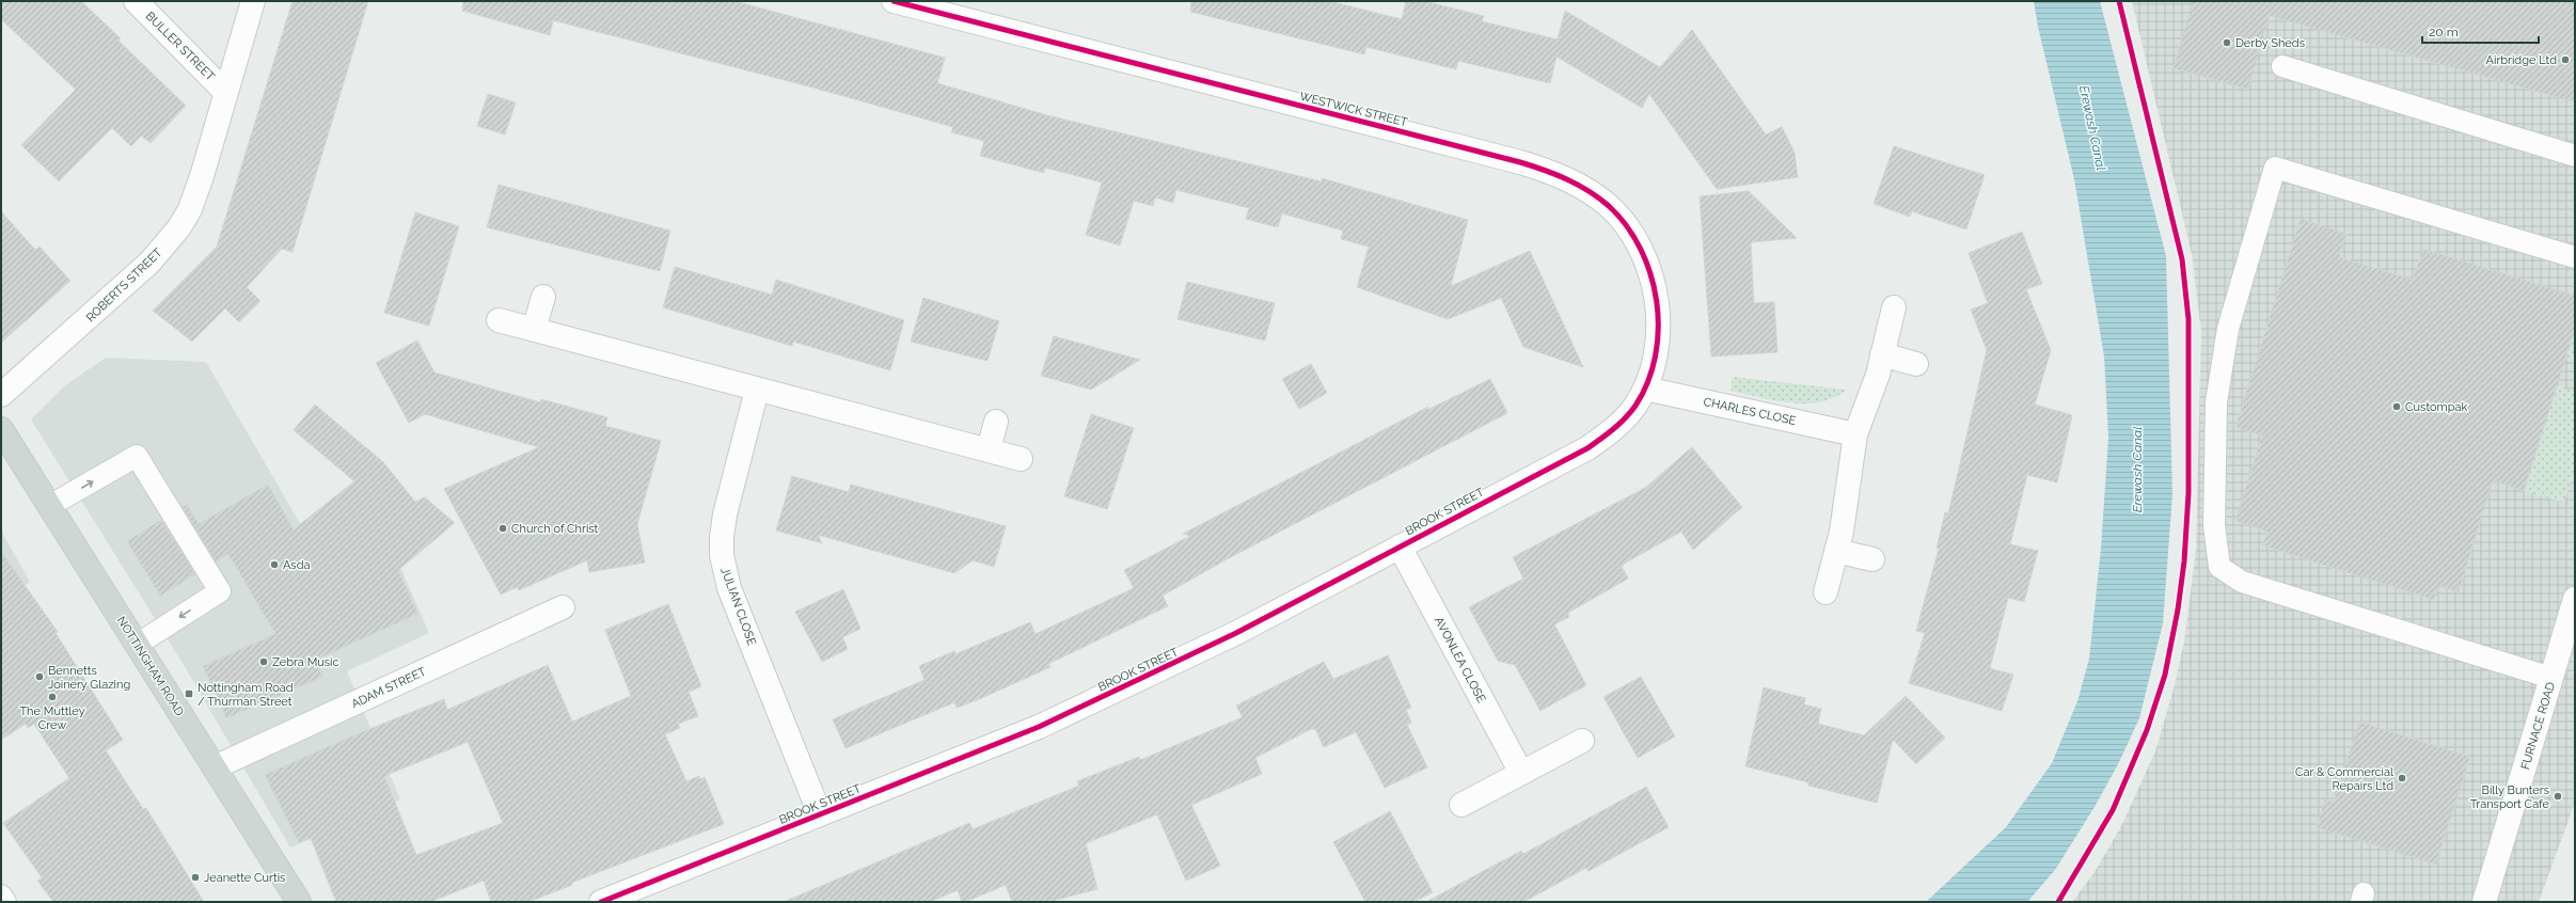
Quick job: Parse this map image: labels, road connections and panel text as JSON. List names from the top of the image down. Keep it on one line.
{"streets":{"main road":["NOTTINGHAM ROAD"],"street":["BULLER STREET","WESTWICK STREET","ROBERTS STREET","CHARLES CLOSE","BROOK STREET","JULIAN CLOSE","AVONLEA CLOSE","ADAM STREET","FURNACE ROAD"]},"crossings":[["BULLER STREET","ROBERTS STREET"],["WESTWICK STREET","CHARLES CLOSE"],["WESTWICK STREET","BROOK STREET"],["CHARLES CLOSE","BROOK STREET"],["BROOK STREET","JULIAN CLOSE"],["BROOK STREET","AVONLEA CLOSE"],["NOTTINGHAM ROAD","ADAM STREET"]],"water":["Erewash Canal"],"places":{"other":["Derby Sheds","Airbridge Ltd","Custompak","Church of Christ","Asda","Zebra Music","Bennetts Joinery Glazing","The Muttley Crew","Car & Commercial Repairs Ltd","Billy Bunters Transport Cafe","Jeanette Curtis"],"transit":["Nottingham Road / Thurman Street"]},"scale_bar":"20 m"}
